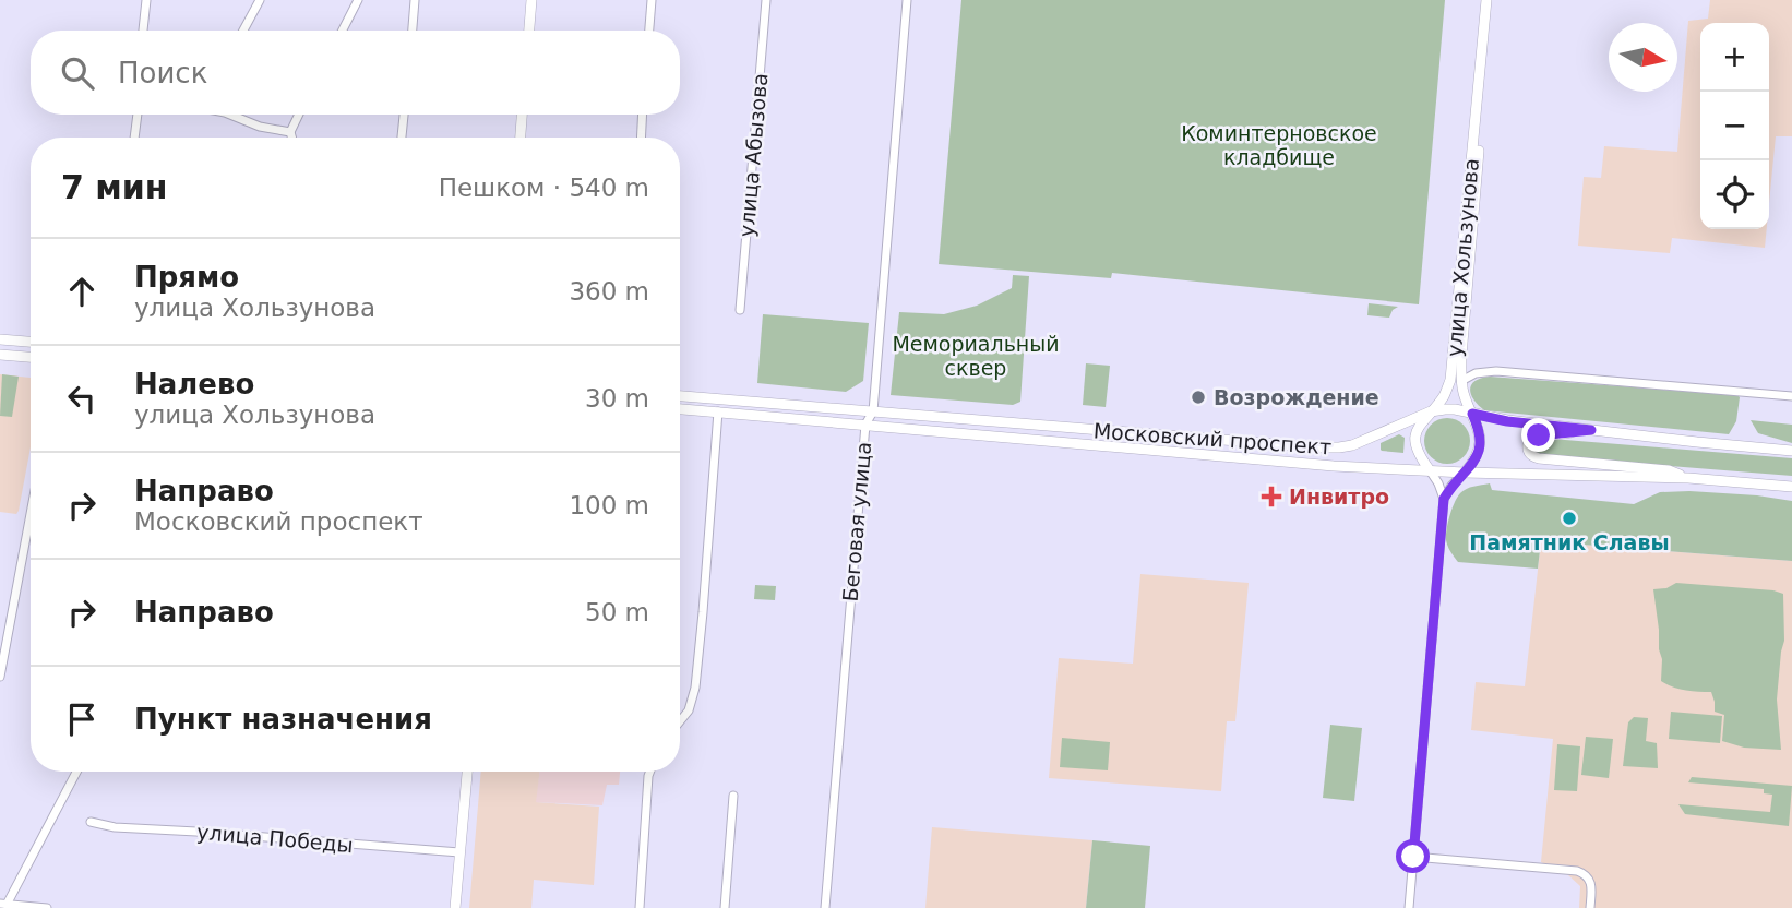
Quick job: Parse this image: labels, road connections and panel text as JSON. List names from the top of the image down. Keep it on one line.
{"streets":{"main road":["улица Хользунова","Московский проспект"],"street":["улица Абызова","Беговая улица","улица Победы"]},"crossings":[["улица Хользунова","Московский проспект"],["Московский проспект","Беговая улица"]],"parks":["Коминтерновское кладбище","Мемориальный сквер"],"places":{"other":["Возрождение","Памятник Славы"],"health":["Инвитро"]},"north":"right","page":{"map_buttons":["+","−"],"search":"Поиск","heading":["7 мин","Пешком · 540 m"],"list":[["Прямо","улица Хользунова","360 m"],["Налево","улица Хользунова","30 m"],["Направо","Московский проспект","100 m"],["Направо","50 m"],"Пункт назначения"]}}
